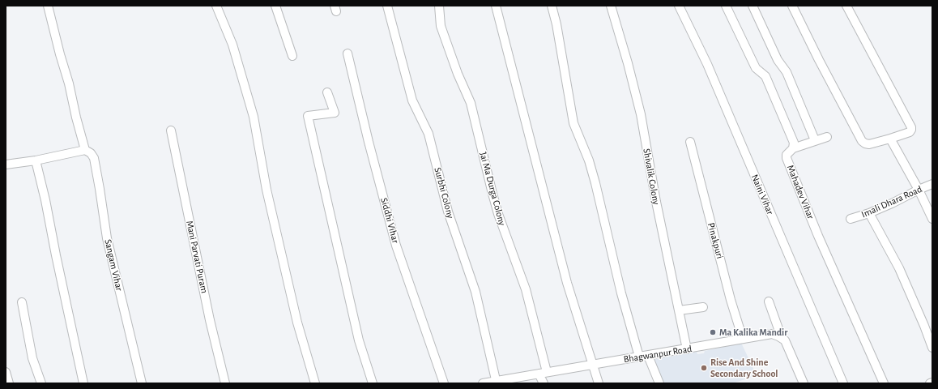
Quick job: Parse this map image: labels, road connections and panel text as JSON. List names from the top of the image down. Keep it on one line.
{"streets":{"street":["Shivalik Colony","Jai Ma Durga Colony","Mahadev Vihar","Surbhi Colony","Naini Vihar","Imali Dhara Road","Siddhi Vihar","Pinakpuri","Mani Parvati Puram","Sangam Vihar","Bhagwanpur Road"]},"crossings":[["Shivalik Colony","Bhagwanpur Road"],["Jai Ma Durga Colony","Bhagwanpur Road"],["Surbhi Colony","Bhagwanpur Road"],["Pinakpuri","Bhagwanpur Road"]],"places":["Ma Kalika Mandir","Rise And Shine Secondary School"]}
